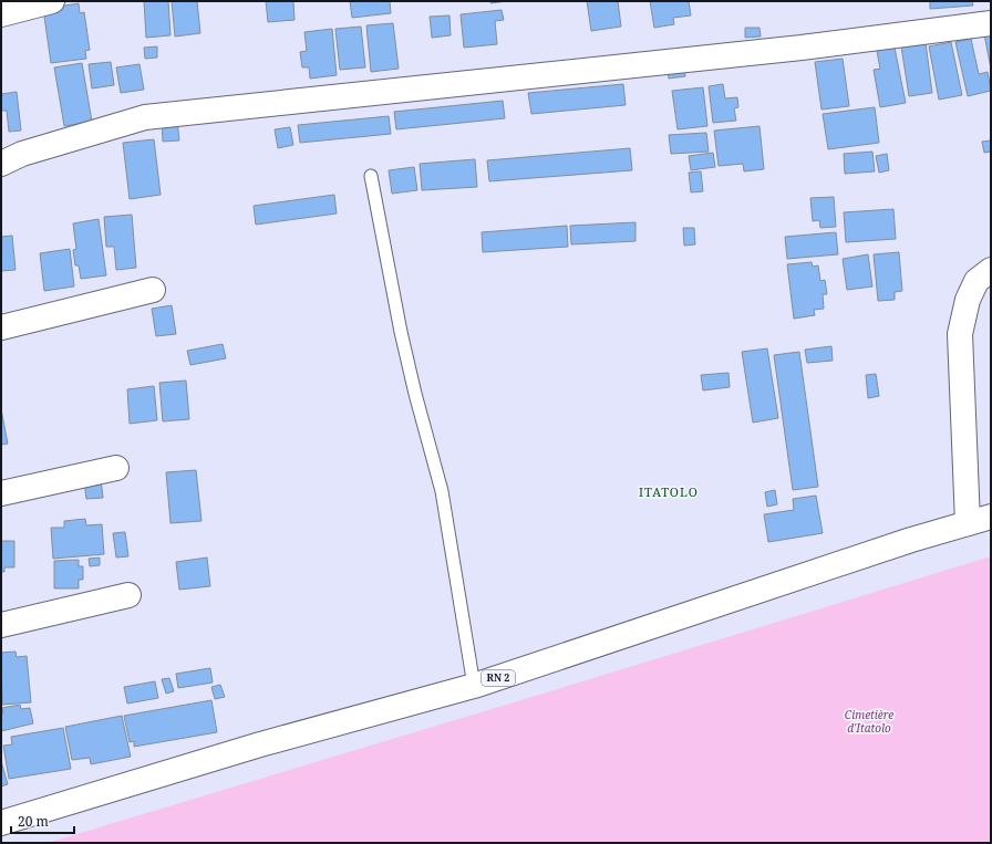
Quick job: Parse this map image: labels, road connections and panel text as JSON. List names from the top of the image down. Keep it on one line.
{"streets":{"main road":["RN 2"]},"districts":["ITATOLO"],"parks":["Cimetière d'Itatolo"],"scale_bar":"20 m"}
